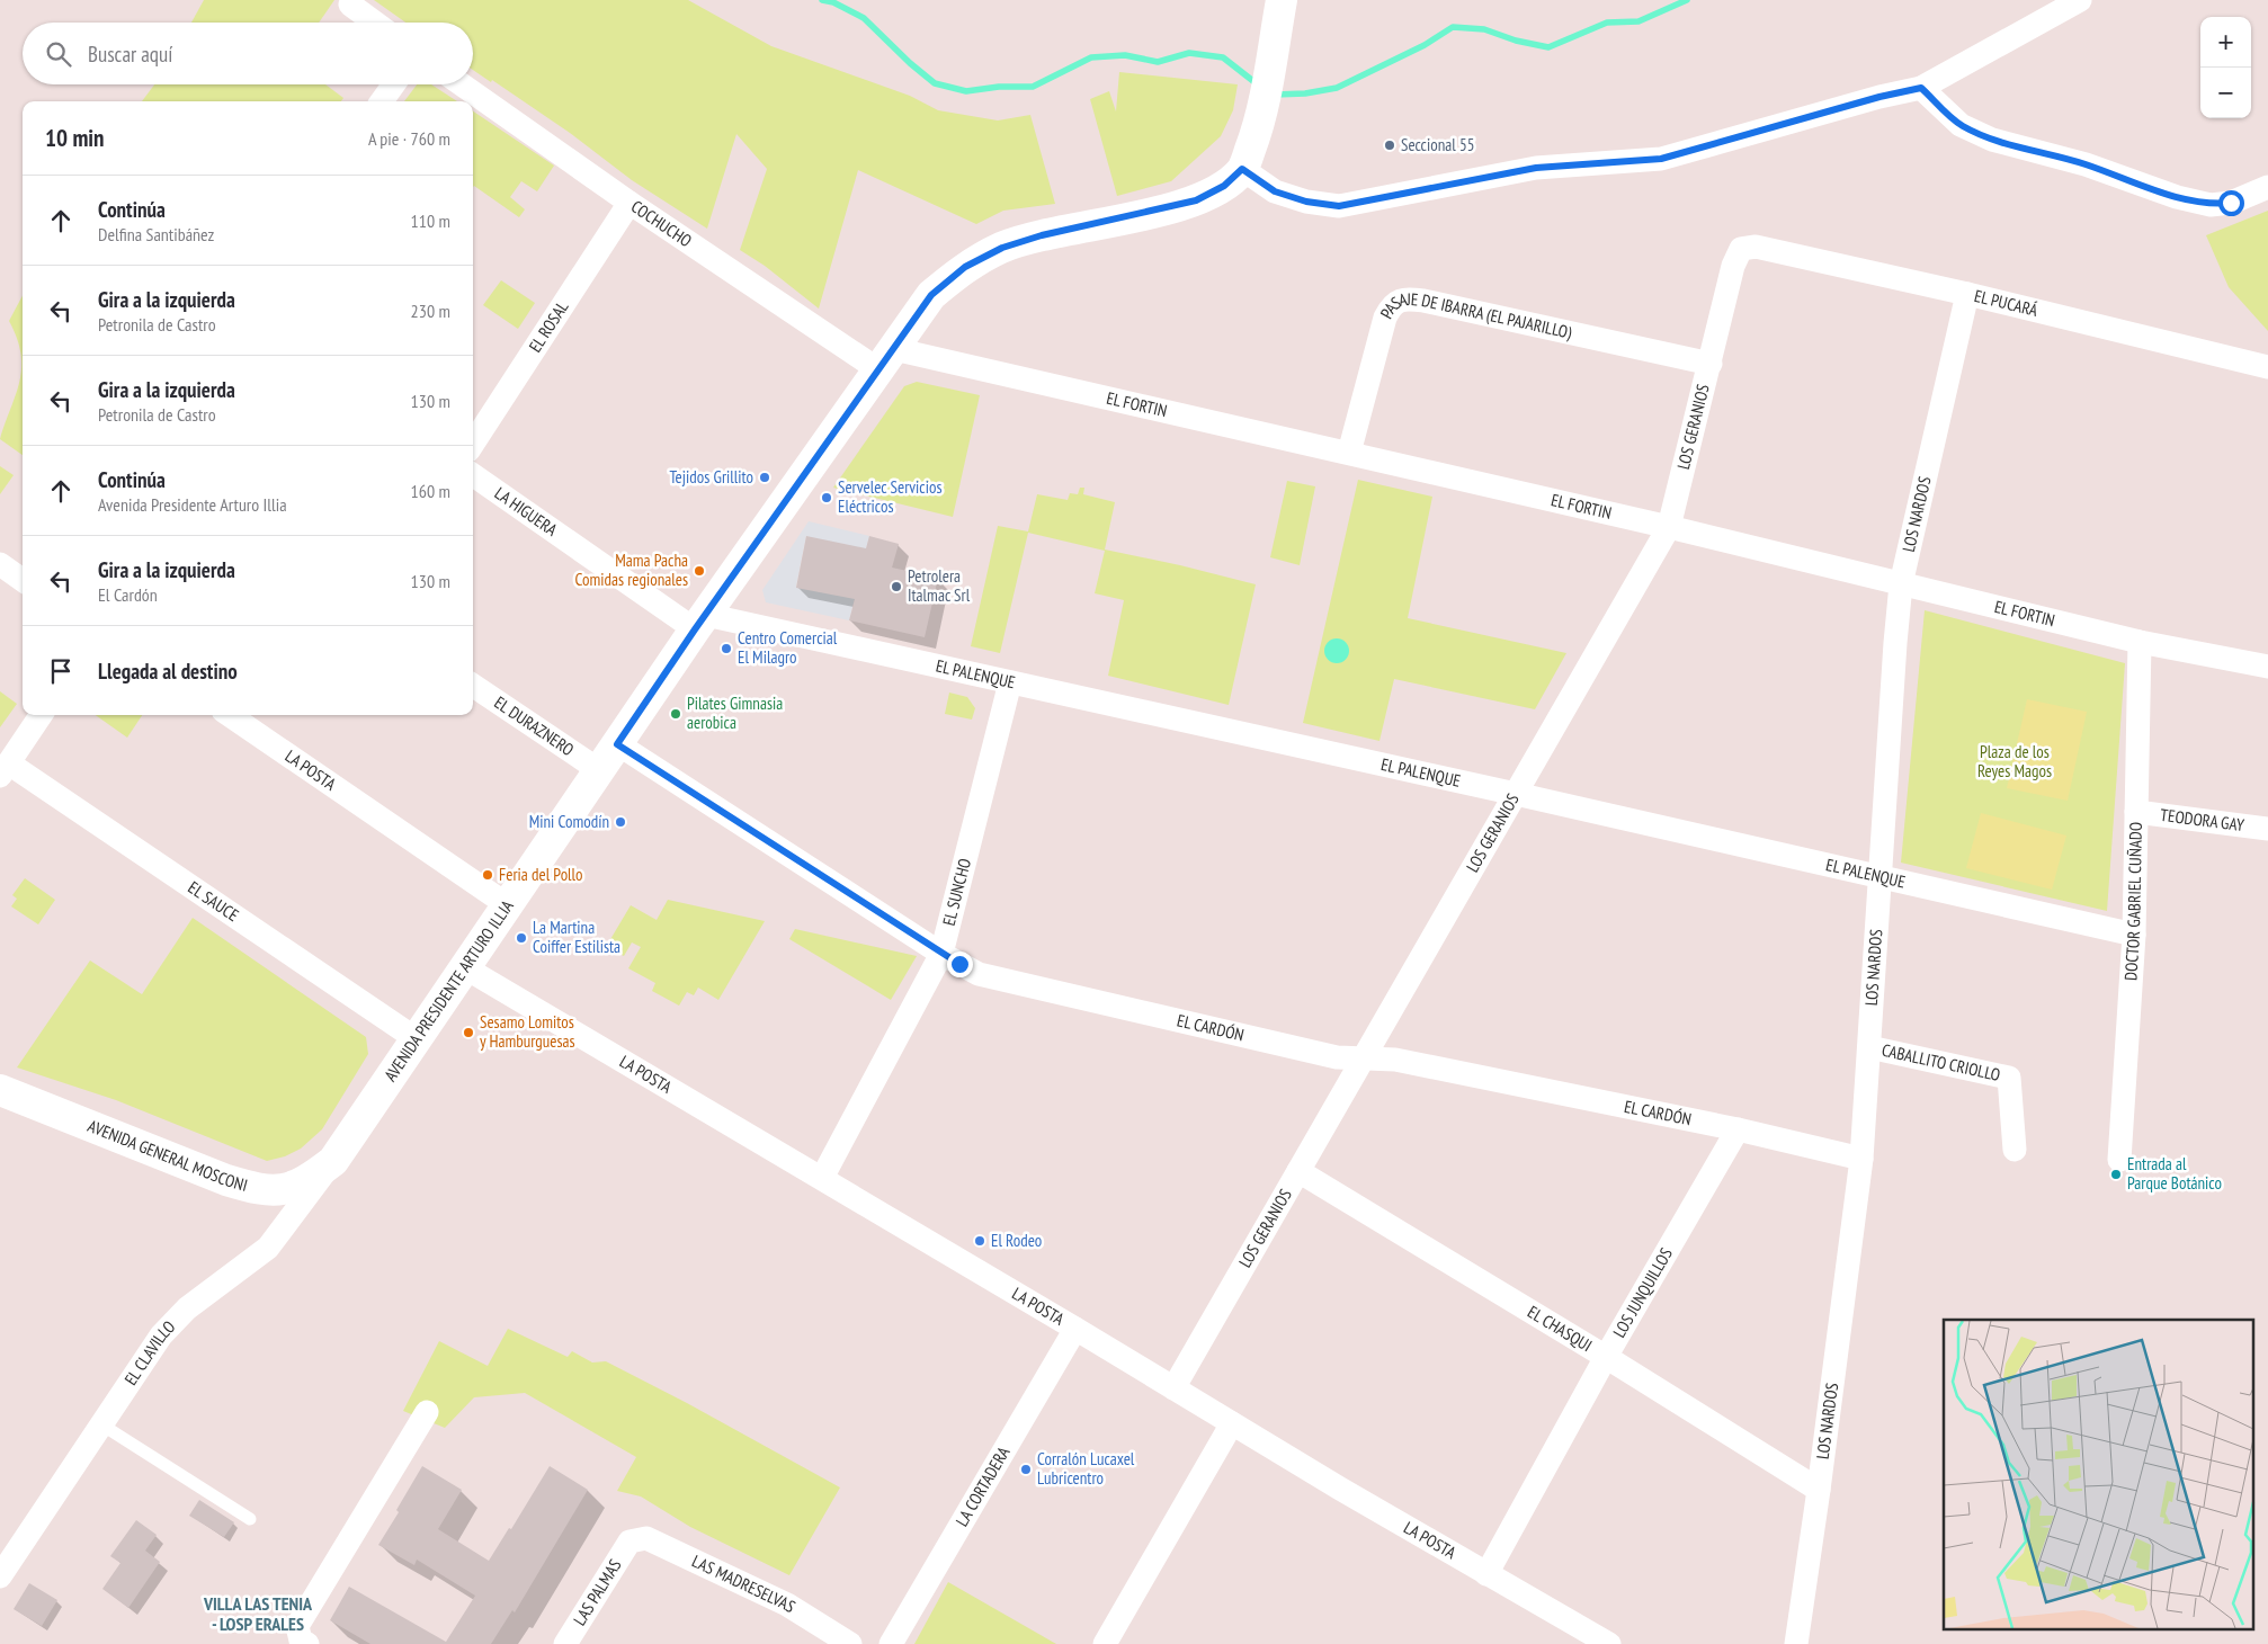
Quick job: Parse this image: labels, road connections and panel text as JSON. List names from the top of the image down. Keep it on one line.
{"streets":{"main road":["AVENIDA PRESIDENTE ARTURO ILLIA","AVENIDA GENERAL MOSCONI"],"street":["COCHUCHO","EL PUCARÁ","EL ROSAL","PASAJE DE IBARRA (EL PAJARILLO)","EL FORTIN","LOS GERANIOS","LA HIGUERA","LOS NARDOS","EL PALENQUE","EL DURAZNERO","LA POSTA","TEODORA GAY","EL SUNCHO","DOCTOR GABRIEL CUÑADO","EL SAUCE","EL CARDÓN","CABALLITO CRIOLLO","LOS JUNQUILLOS","EL CHASQUI","EL CLAVILLO","LA CORTADERA","LAS MADRESELVAS","LAS PALMAS"]},"crossings":[["COCHUCHO","EL ROSAL"],["COCHUCHO","EL FORTIN"],["COCHUCHO","AVENIDA PRESIDENTE ARTURO ILLIA"],["EL PUCARÁ","LOS GERANIOS"],["EL PUCARÁ","LOS NARDOS"],["PASAJE DE IBARRA (EL PAJARILLO)","EL FORTIN"],["PASAJE DE IBARRA (EL PAJARILLO)","LOS GERANIOS"],["EL FORTIN","LOS GERANIOS"],["EL FORTIN","LOS NARDOS"],["EL FORTIN","DOCTOR GABRIEL CUÑADO"],["EL FORTIN","AVENIDA PRESIDENTE ARTURO ILLIA"],["LOS GERANIOS","EL PALENQUE"],["LOS GERANIOS","LA POSTA"],["LOS GERANIOS","EL CARDÓN"],["LOS GERANIOS","EL CHASQUI"],["LA HIGUERA","EL PALENQUE"],["LA HIGUERA","AVENIDA PRESIDENTE ARTURO ILLIA"],["LOS NARDOS","EL PALENQUE"],["LOS NARDOS","EL CARDÓN"],["LOS NARDOS","CABALLITO CRIOLLO"],["LOS NARDOS","EL CHASQUI"],["EL PALENQUE","EL SUNCHO"],["EL PALENQUE","DOCTOR GABRIEL CUÑADO"],["EL PALENQUE","AVENIDA PRESIDENTE ARTURO ILLIA"],["EL DURAZNERO","AVENIDA PRESIDENTE ARTURO ILLIA"],["LA POSTA","EL SUNCHO"],["LA POSTA","AVENIDA PRESIDENTE ARTURO ILLIA"],["LA POSTA","LOS JUNQUILLOS"],["LA POSTA","LA CORTADERA"],["TEODORA GAY","DOCTOR GABRIEL CUÑADO"],["EL SUNCHO","EL CARDÓN"],["EL SAUCE","AVENIDA PRESIDENTE ARTURO ILLIA"],["AVENIDA PRESIDENTE ARTURO ILLIA","EL CARDÓN"],["AVENIDA PRESIDENTE ARTURO ILLIA","AVENIDA GENERAL MOSCONI"],["AVENIDA PRESIDENTE ARTURO ILLIA","EL CLAVILLO"],["EL CARDÓN","LOS JUNQUILLOS"],["AVENIDA GENERAL MOSCONI","EL CLAVILLO"],["LOS JUNQUILLOS","EL CHASQUI"],["LAS MADRESELVAS","LAS PALMAS"]],"districts":["VILLA LAS TENIA - LOSP ERALES"],"parks":["Plaza de los Reyes Magos"],"places":["Seccional 55","Tejidos Grillito","Servelec Servicios Eléctricos","Mama Pacha Comidas regionales","Petrolera Italmac Srl","Centro Comercial El Milagro","Pilates Gimnasia aerobica","Mini Comodín","Feria del Pollo","La Martina Coiffer Estilista","Sesamo Lomitos y Hamburguesas","Entrada al Parque Botánico","El Rodeo","Corralón Lucaxel Lubricentro"],"page":{"map_buttons":["+","−"],"search":"Buscar aquí","heading":["10 min","A pie · 760 m"],"list":[["Continúa","Delfina Santibáñez","110 m"],["Gira a la izquierda","Petronila de Castro","230 m"],["Gira a la izquierda","Petronila de Castro","130 m"],["Continúa","Avenida Presidente Arturo Illia","160 m"],["Gira a la izquierda","El Cardón","130 m"],"Llegada al destino"]}}
